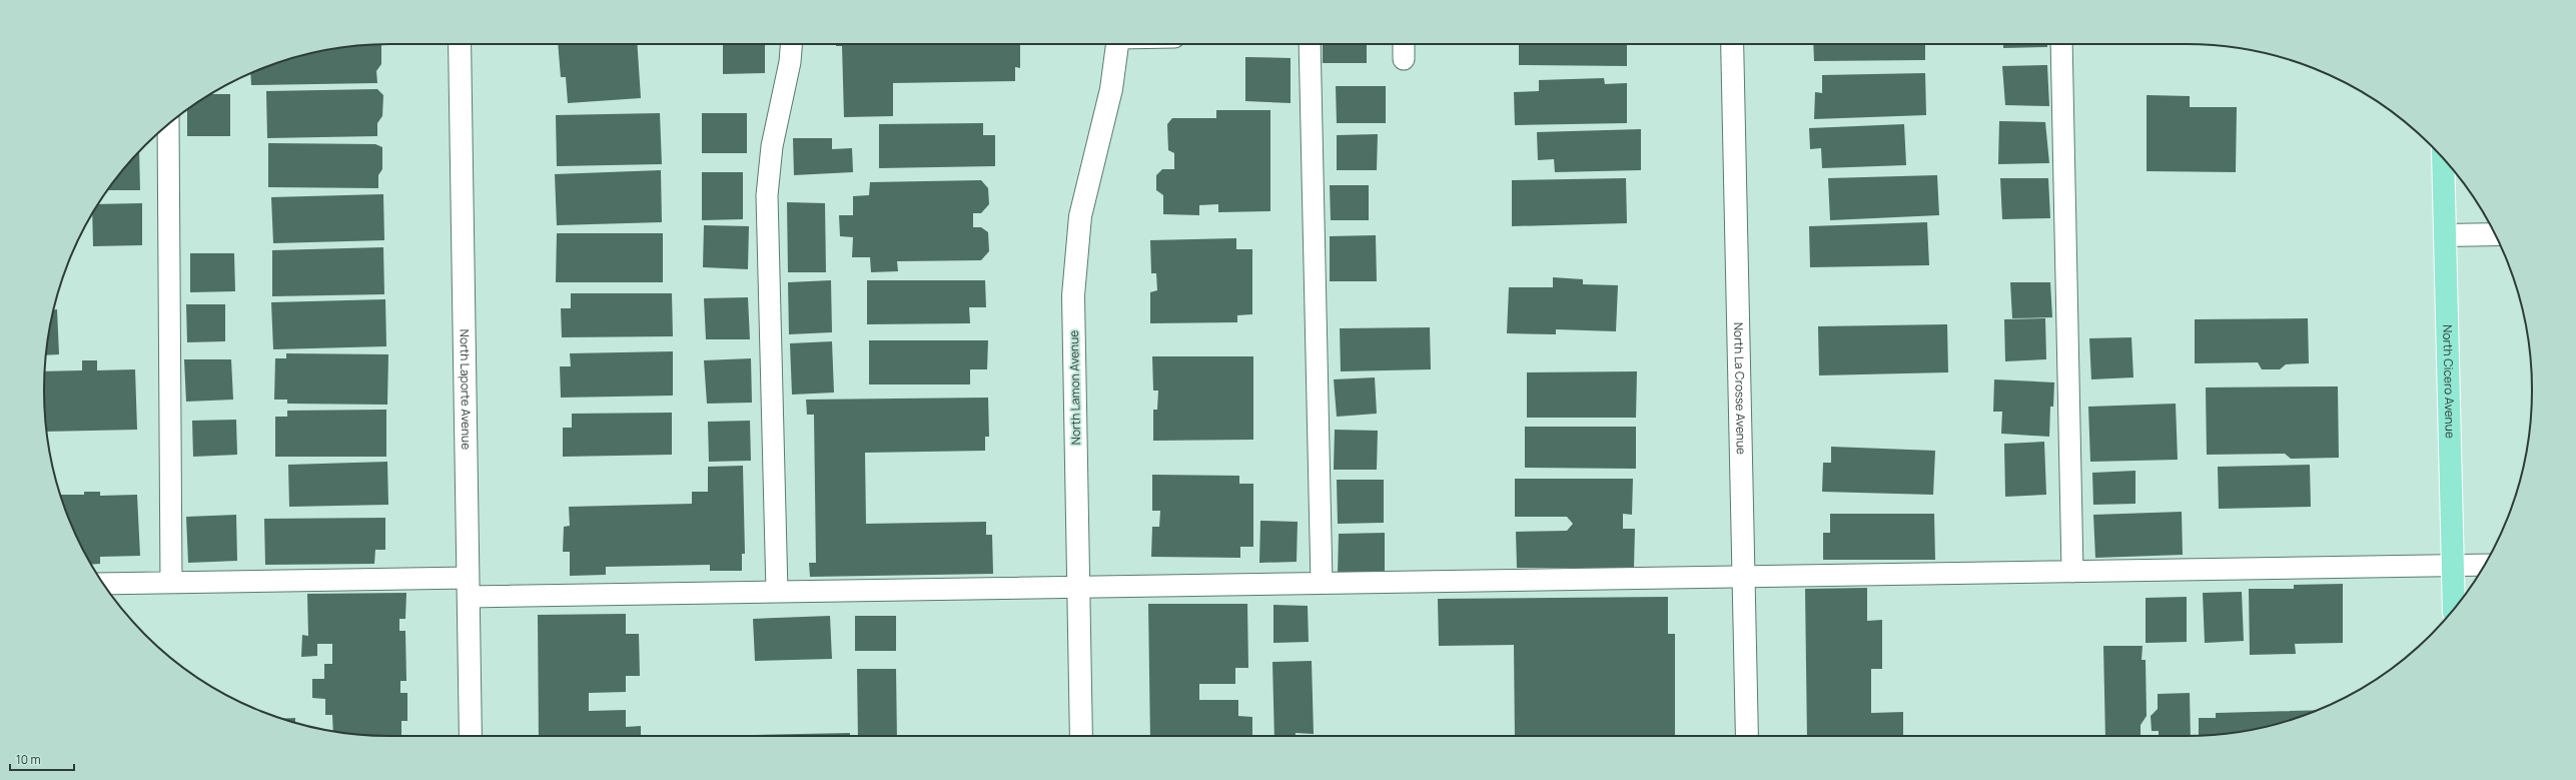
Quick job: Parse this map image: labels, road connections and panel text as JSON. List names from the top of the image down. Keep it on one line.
{"streets":{"main road":["North Cicero Avenue"],"street":["North Lamon Avenue","North La Crosse Avenue","North Laporte Avenue"]},"scale_bar":"10 m"}
